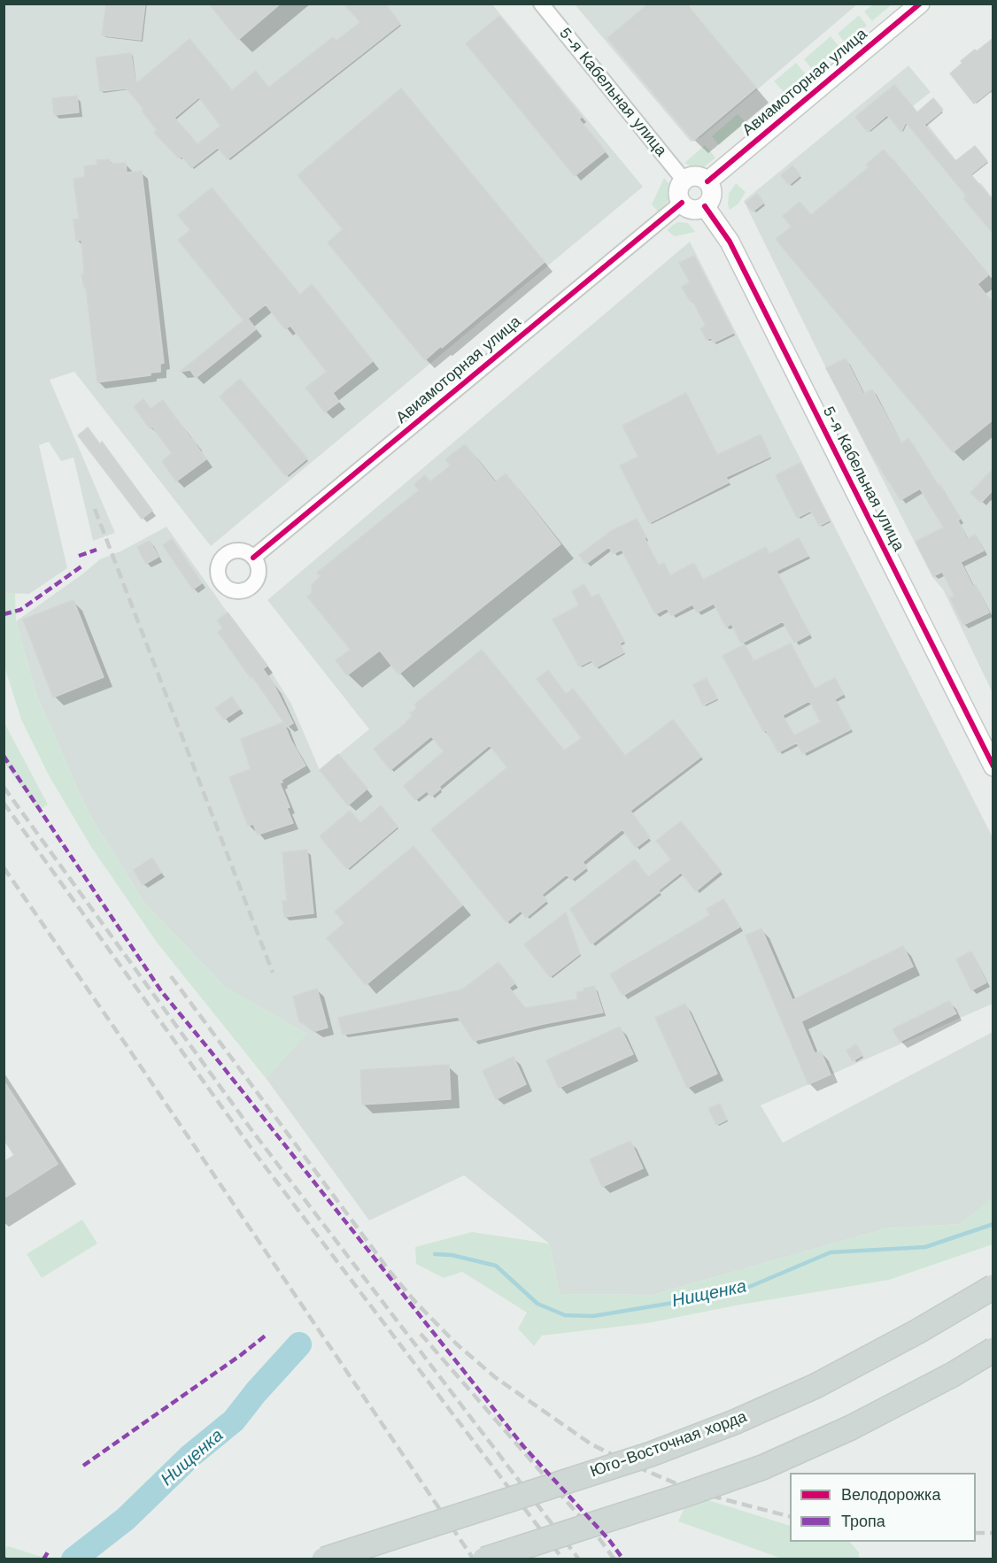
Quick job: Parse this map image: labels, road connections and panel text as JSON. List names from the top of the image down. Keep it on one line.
{"streets":{"main road":["Юго-Восточная хорда"],"street":["Авиамоторная улица","5-я Кабельная улица"]},"crossings":[["Авиамоторная улица","5-я Кабельная улица"]],"water":["Нищенка"],"legend":["Велодорожка","Тропа"]}
